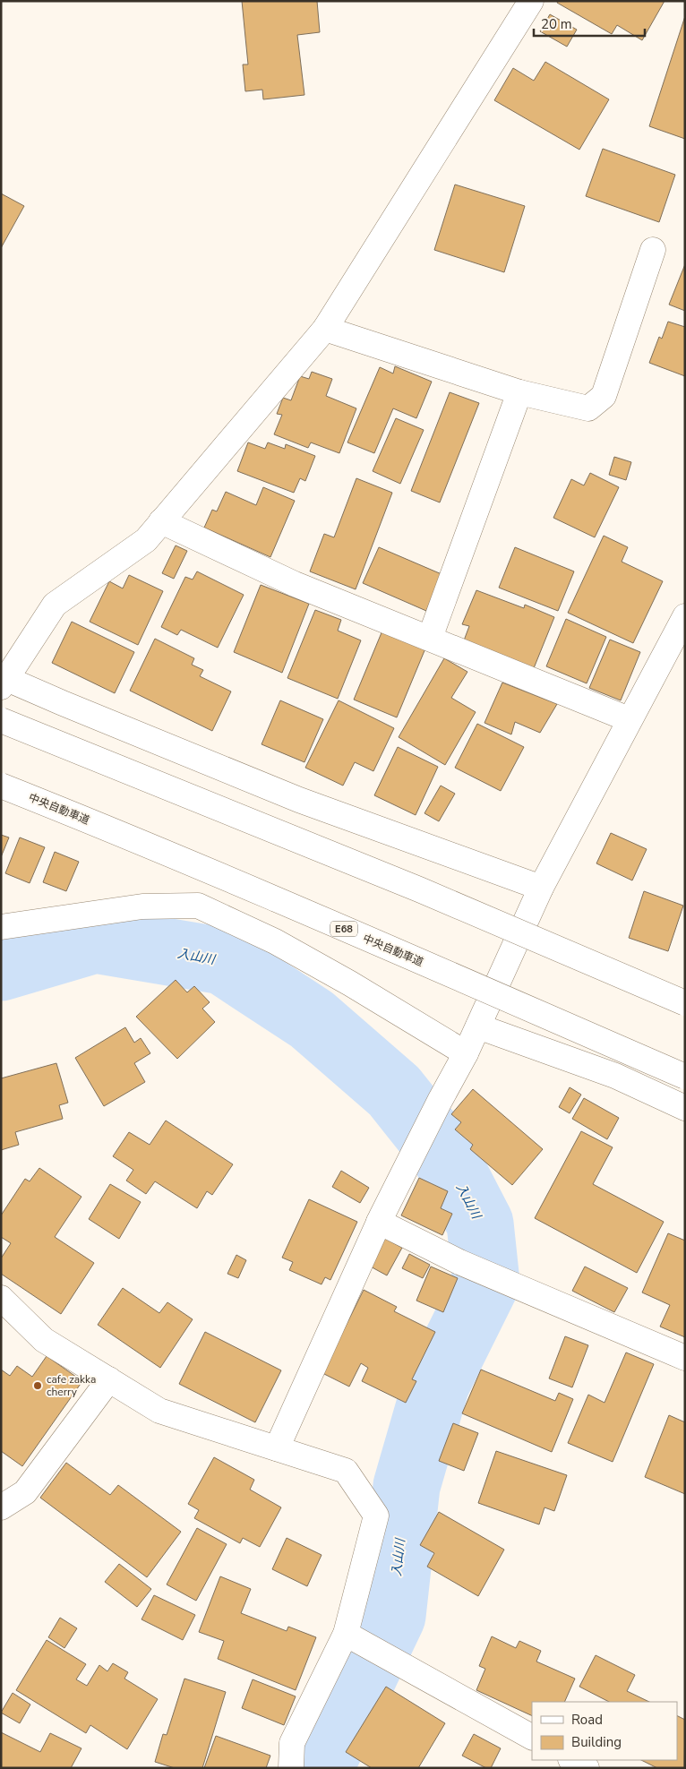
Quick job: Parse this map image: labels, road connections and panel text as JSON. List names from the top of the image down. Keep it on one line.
{"streets":{"main road":["中央自動車道","E68"]},"water":["入山川"],"places":["cafe zakka cherry"],"legend":["Road","Building"],"scale_bar":"20 m"}
